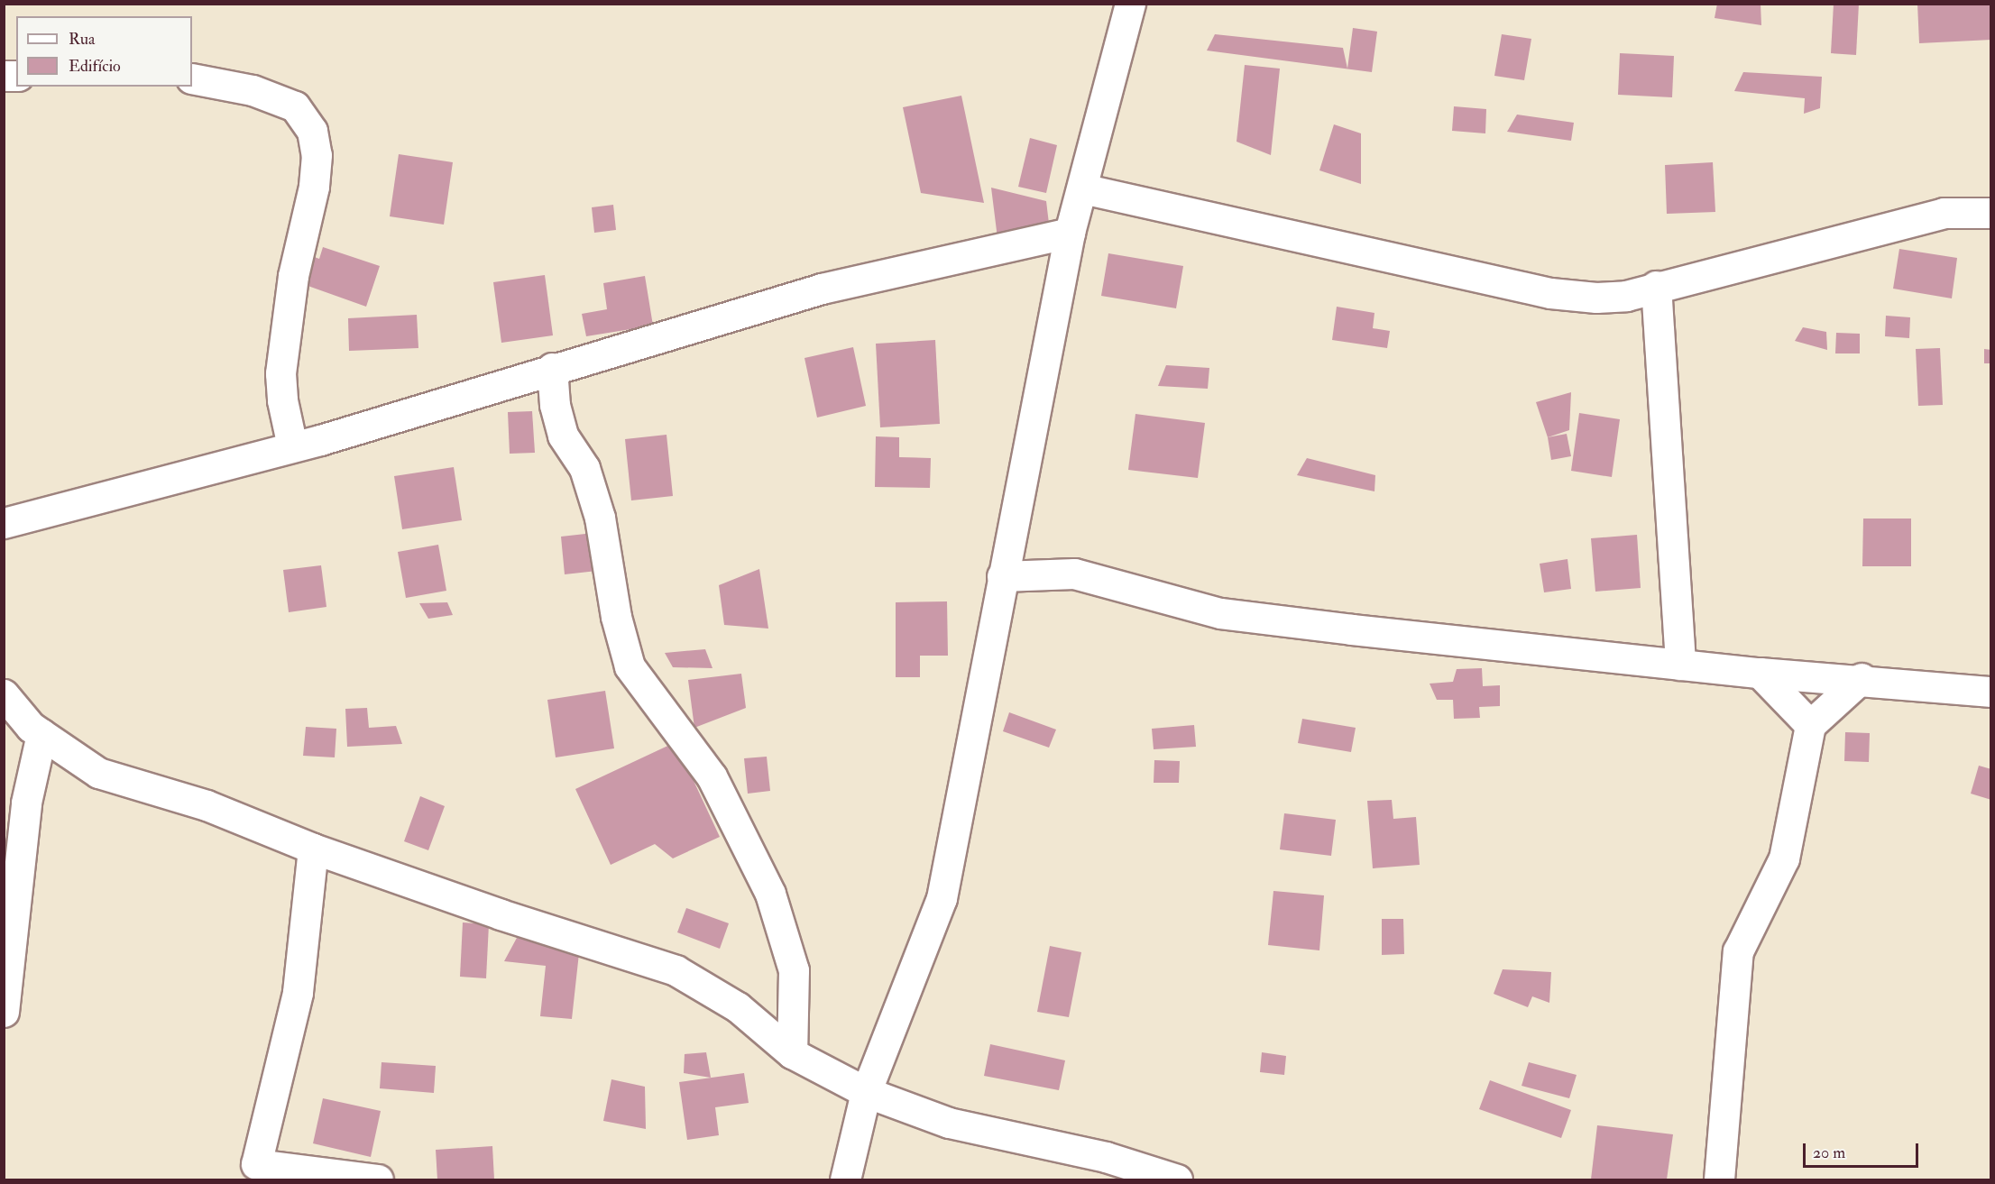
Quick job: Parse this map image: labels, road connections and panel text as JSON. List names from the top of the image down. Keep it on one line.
{"legend":["Rua","Edifício"],"scale_bar":"20 m"}
